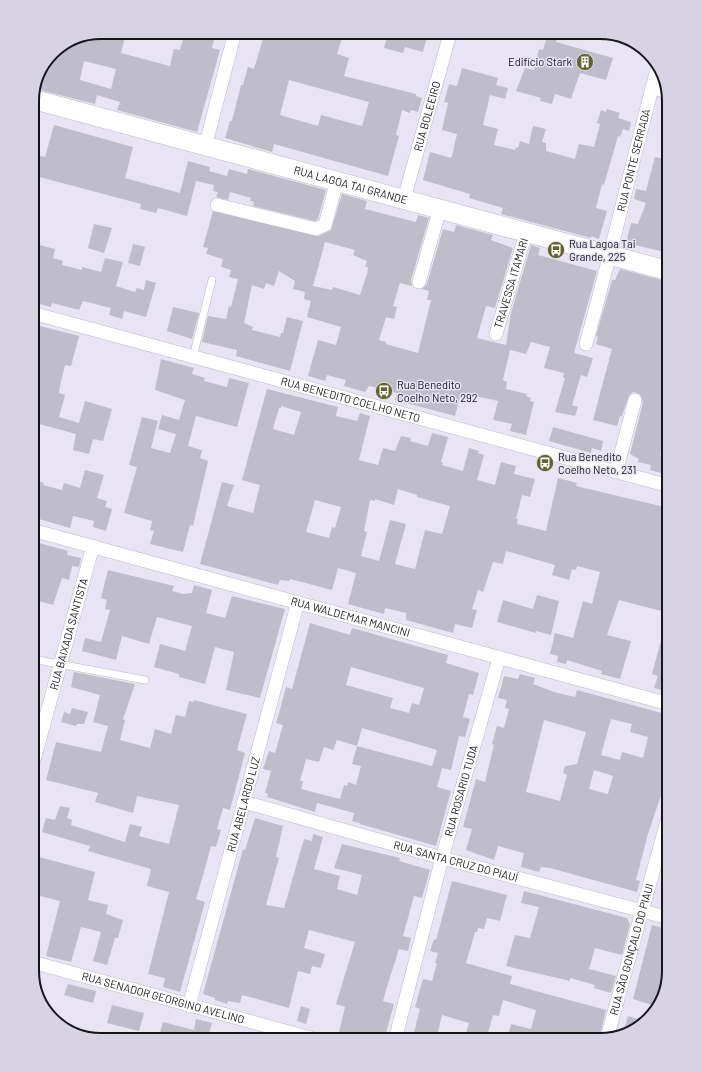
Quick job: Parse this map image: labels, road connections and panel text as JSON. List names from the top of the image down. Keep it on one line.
{"streets":{"street":["RUA BOLEEIRO","RUA PONTE SERRADA","RUA LAGOA TAI GRANDE","TRAVESSA ITAMARI","RUA BENEDITO COELHO NETO","RUA WALDEMAR MANCINI","RUA BAIXADA SANTISTA","RUA ROSARIO TUDA","RUA ABELARDO LUZ","RUA SANTA CRUZ DO PIAUÍ","RUA SÃO GONÇALO DO PIAUI","RUA SENADOR GEORGINO AVELINO"]},"crossings":[["RUA BOLEEIRO","RUA LAGOA TAI GRANDE"],["RUA PONTE SERRADA","RUA LAGOA TAI GRANDE"],["RUA LAGOA TAI GRANDE","TRAVESSA ITAMARI"],["RUA WALDEMAR MANCINI","RUA BAIXADA SANTISTA"],["RUA WALDEMAR MANCINI","RUA ROSARIO TUDA"],["RUA WALDEMAR MANCINI","RUA ABELARDO LUZ"],["RUA ROSARIO TUDA","RUA SANTA CRUZ DO PIAUÍ"],["RUA ABELARDO LUZ","RUA SANTA CRUZ DO PIAUÍ"],["RUA ABELARDO LUZ","RUA SENADOR GEORGINO AVELINO"],["RUA SANTA CRUZ DO PIAUÍ","RUA SÃO GONÇALO DO PIAUI"]],"places":{"building":["Edifício Stark"],"bus stop":["Rua Lagoa Tai Grande, 225","Rua Benedito Coelho Neto, 292","Rua Benedito Coelho Neto, 231"]}}
